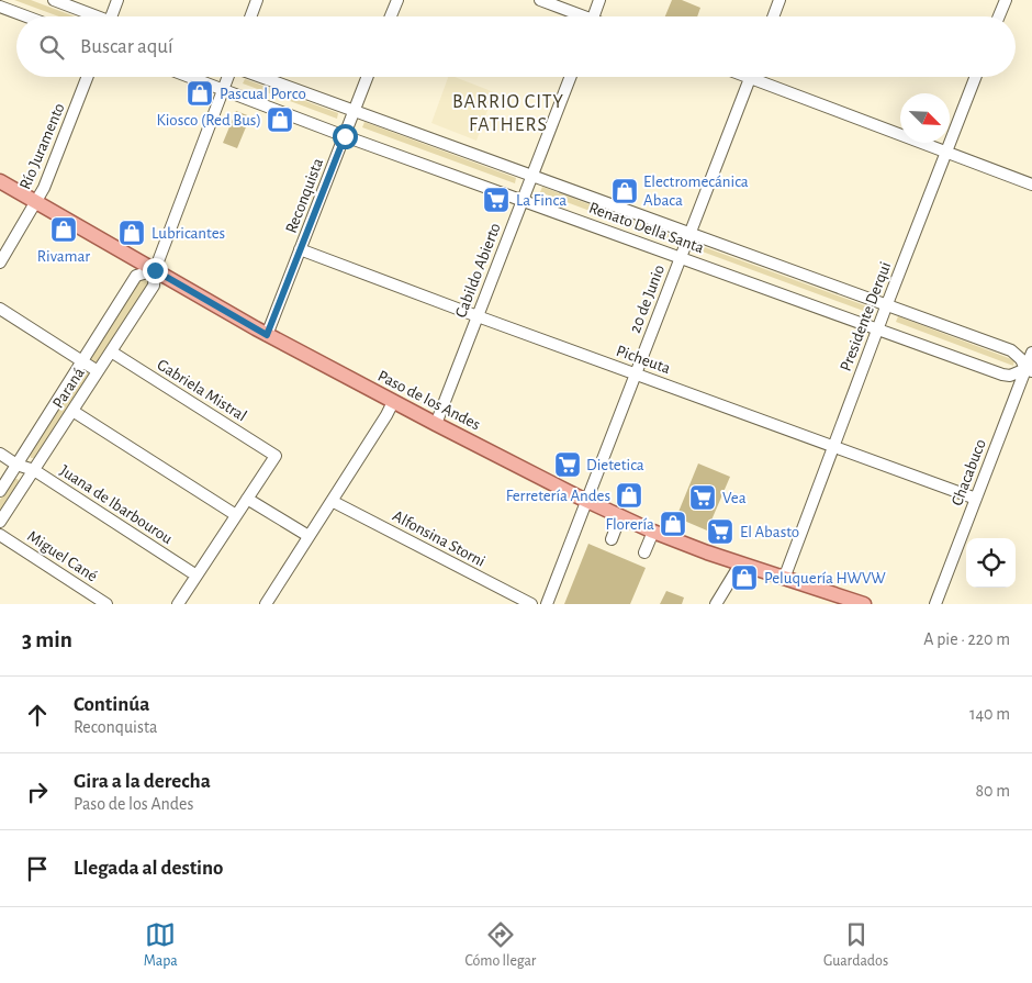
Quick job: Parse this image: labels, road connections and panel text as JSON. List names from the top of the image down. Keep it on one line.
{"streets":{"main road":["Paso de los Andes"],"street":["Río Juramento","Reconquista","Renato Della Santa","Cabildo Abierto","20 de Junio","Presidente Derqui","Picheuta","Paraná","Gabriela Mistral","Chacabuco","Juana de Ibarbourou","Alfonsina Storni","Miguel Cané"]},"crossings":[["Río Juramento","Paso de los Andes"],["Reconquista","Renato Della Santa"],["Reconquista","Picheuta"],["Reconquista","Paso de los Andes"],["Renato Della Santa","Cabildo Abierto"],["Renato Della Santa","20 de Junio"],["Renato Della Santa","Presidente Derqui"],["Renato Della Santa","Paraná"],["Renato Della Santa","Chacabuco"],["Cabildo Abierto","Picheuta"],["Cabildo Abierto","Paso de los Andes"],["20 de Junio","Picheuta"],["20 de Junio","Paso de los Andes"],["Presidente Derqui","Picheuta"],["Presidente Derqui","Paso de los Andes"],["Picheuta","Chacabuco"],["Paraná","Gabriela Mistral"],["Paraná","Paso de los Andes"],["Paraná","Juana de Ibarbourou"]],"districts":["BARRIO CITY FATHERS"],"places":{"shop":["Pascual Porco","Kiosco (Red Bus)","Electromecánica Abaca","Rivamar","Lubricantes","Ferretería Andes","Florería","Peluquería HWVW"],"supermarket":["La Finca","Dietetica","Vea","El Abasto"]},"north":"bottom right","page":{"search":"Buscar aquí","heading":["3 min","A pie · 220 m"],"list":[["Continúa","Reconquista","140 m"],["Gira a la derecha","Paso de los Andes","80 m"],"Llegada al destino"],"nav":["Mapa","Cómo llegar","Guardados"]}}
